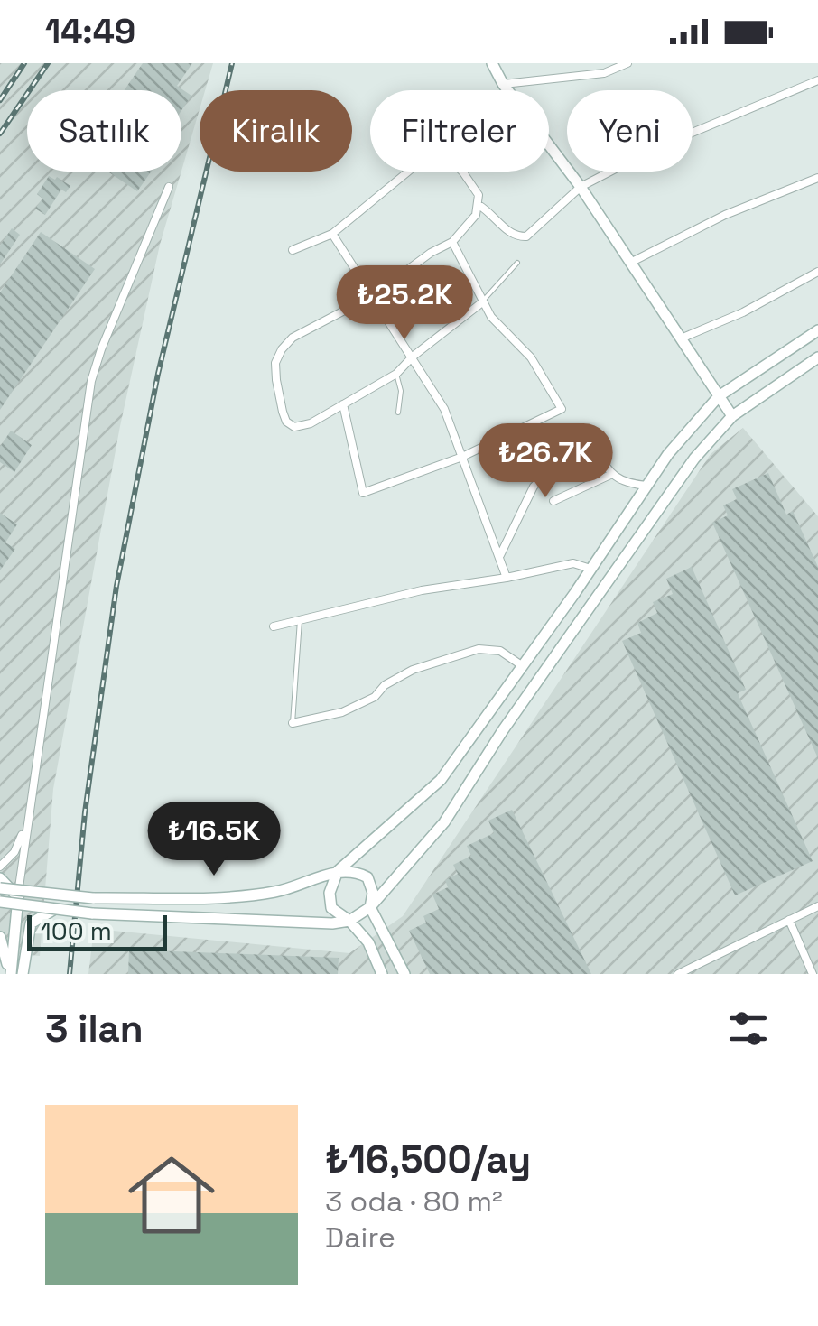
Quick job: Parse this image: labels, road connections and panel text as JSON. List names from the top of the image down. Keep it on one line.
{"scale_bar":"100 m","page":{"status":"14:49","chip":["Satılık","Kiralık","Filtreler","Yeni"],"price":["₺25.2K","₺26.7K","₺16.5K"],"scale":"100 m","heading":"3 ilan","list":[{"name":"₺16,500/ay","note":"3 oda · 80 m² · Daire"}]}}
